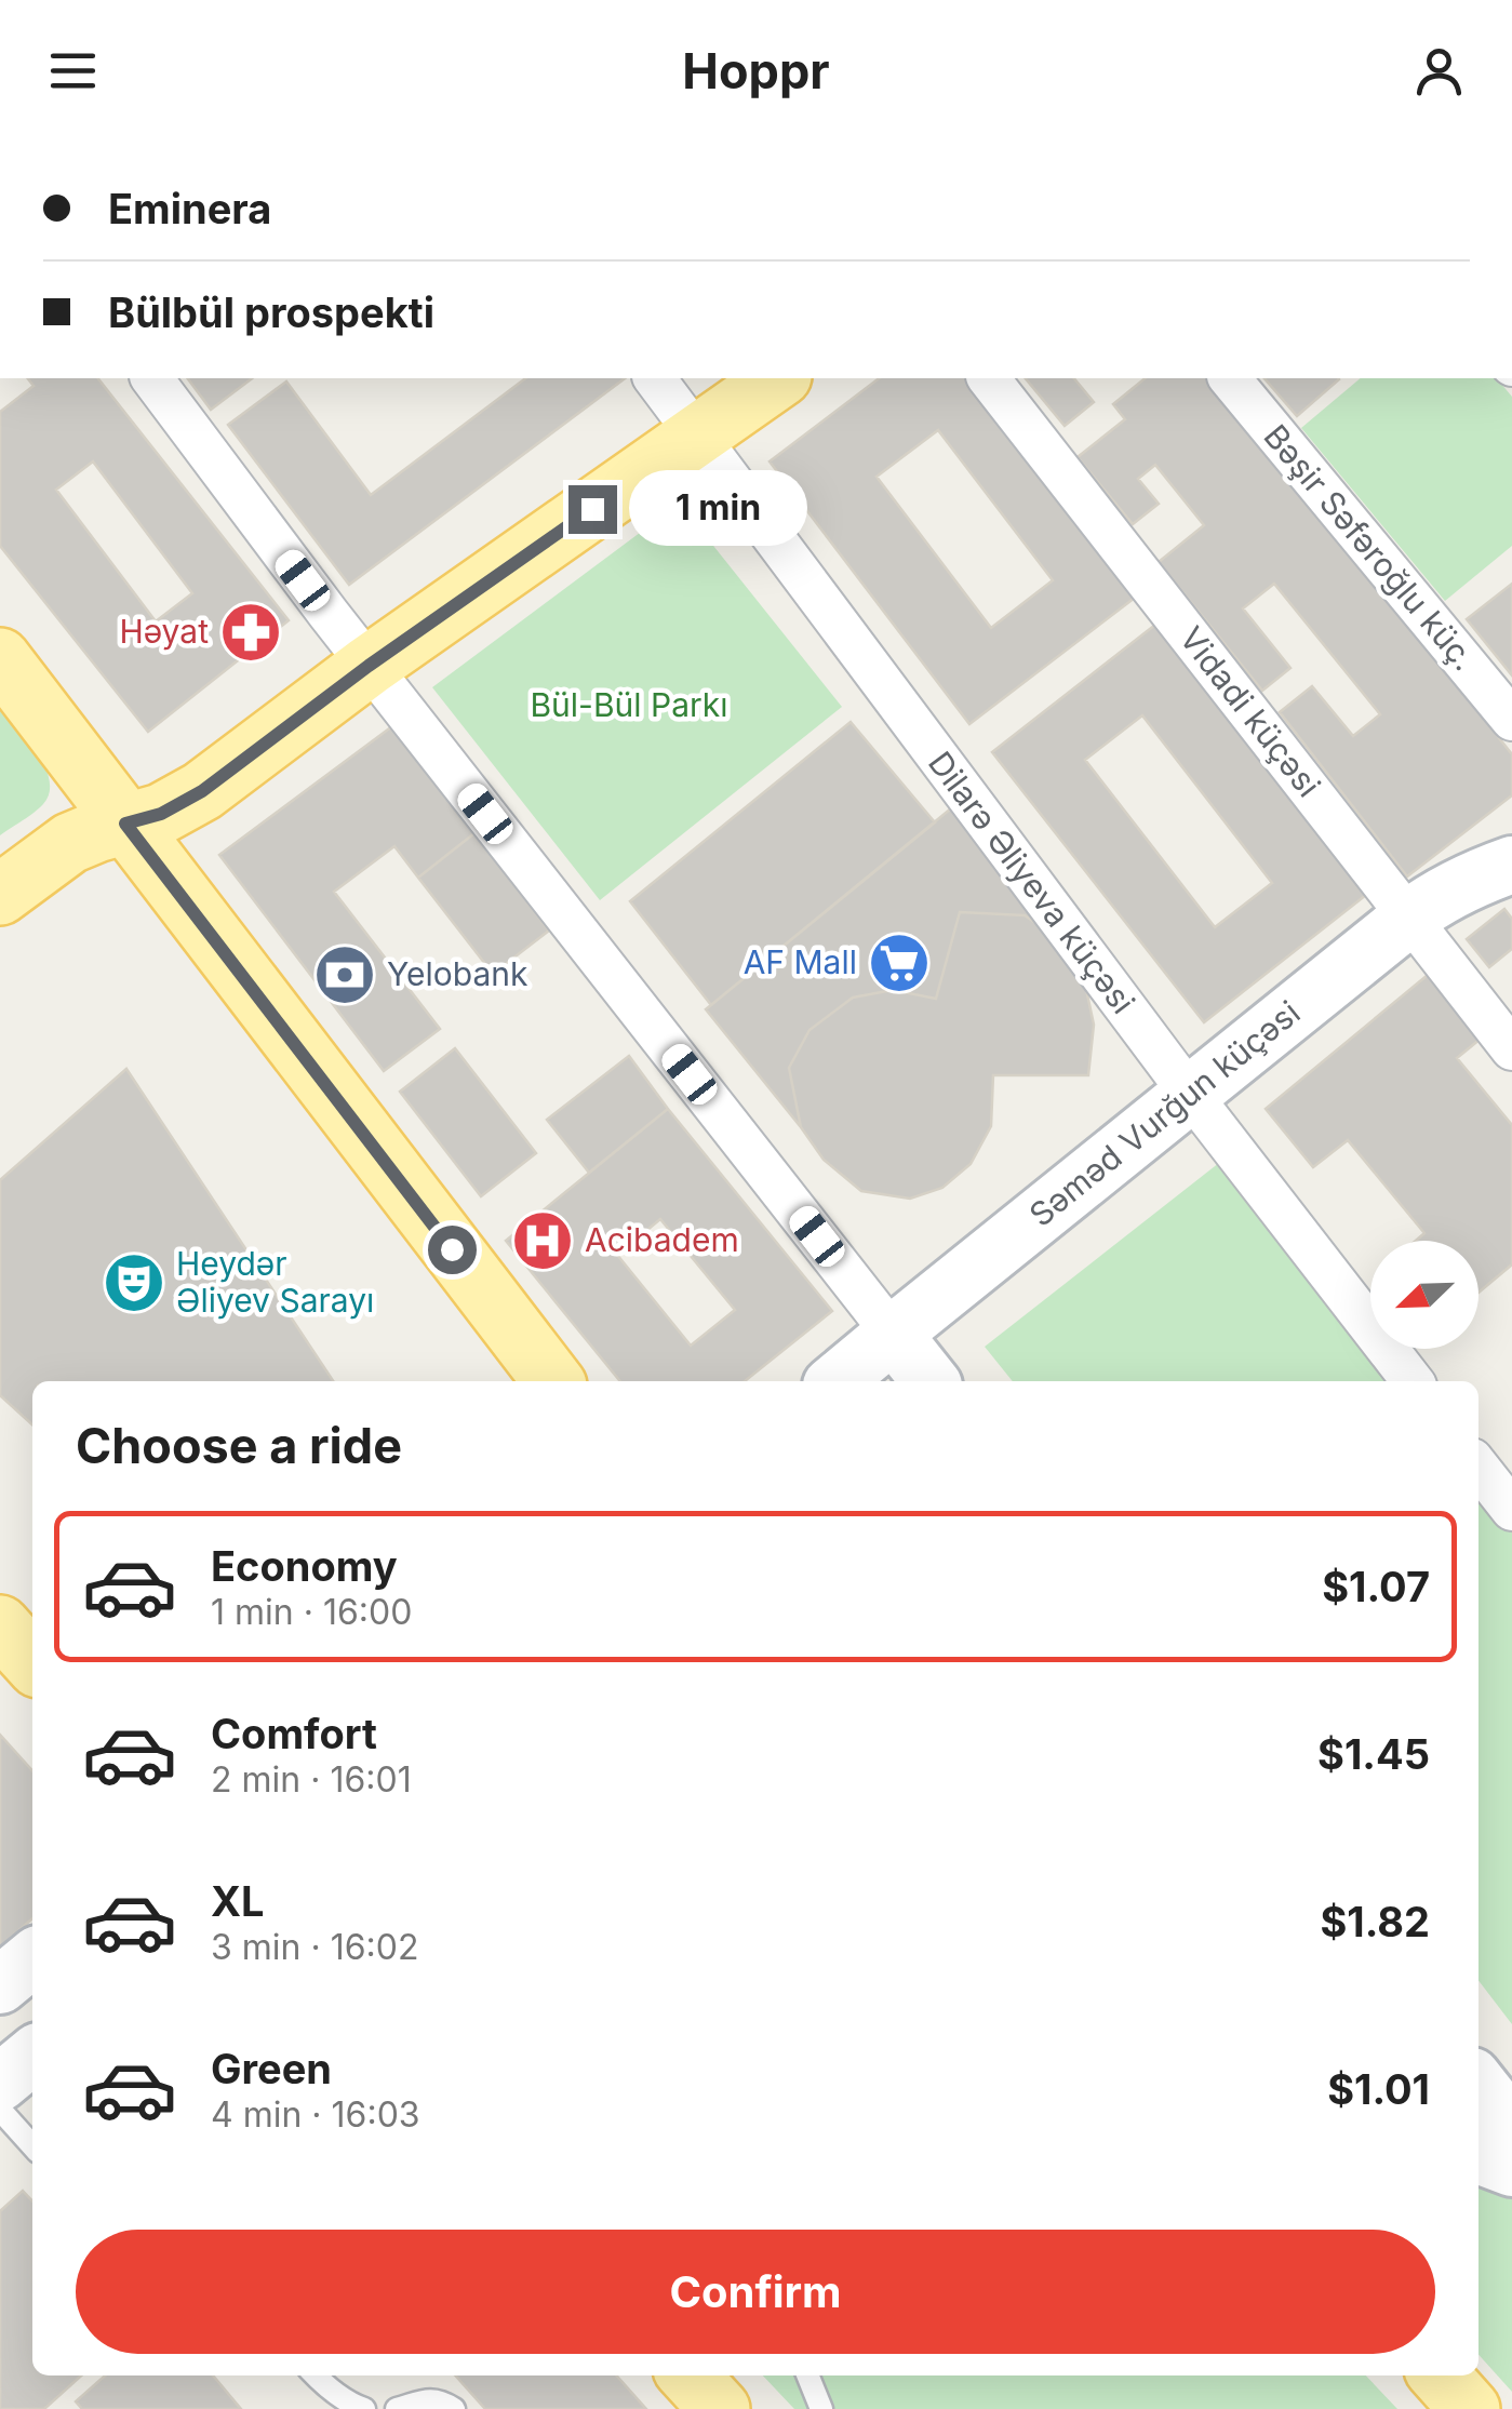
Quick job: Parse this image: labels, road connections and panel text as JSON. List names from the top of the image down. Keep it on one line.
{"streets":{"main road":["Səməd Vurğun küçəsi"],"street":["Bəşir Səfəroğlu küç.","Vidadi küçəsi","Dilarə Əliyeva küçəsi"]},"crossings":[["Vidadi küçəsi","Səməd Vurğun küçəsi"],["Dilarə Əliyeva küçəsi","Səməd Vurğun küçəsi"]],"parks":["Bül-Bül Parkı"],"places":{"pharmacy":["Həyat"],"supermarket":["AF Mall"],"bank":["Yelobank"],"hospital":["Acibadem"],"theatre":["Heydər Əliyev Sarayı"]},"north":"bottom left","page":{"header":"Hoppr","banner":["Eminera","Bülbül prospekti"],"bubble":"1 min","heading":"Choose a ride","list":[{"name":"Economy","note":"1 min · 16:00","value":"$1.07"},{"name":"Comfort","note":"2 min · 16:01","value":"$1.45"},{"name":"XL","note":"3 min · 16:02","value":"$1.82"},{"name":"Green","note":"4 min · 16:03","value":"$1.01"}],"buttons":"Confirm"}}
